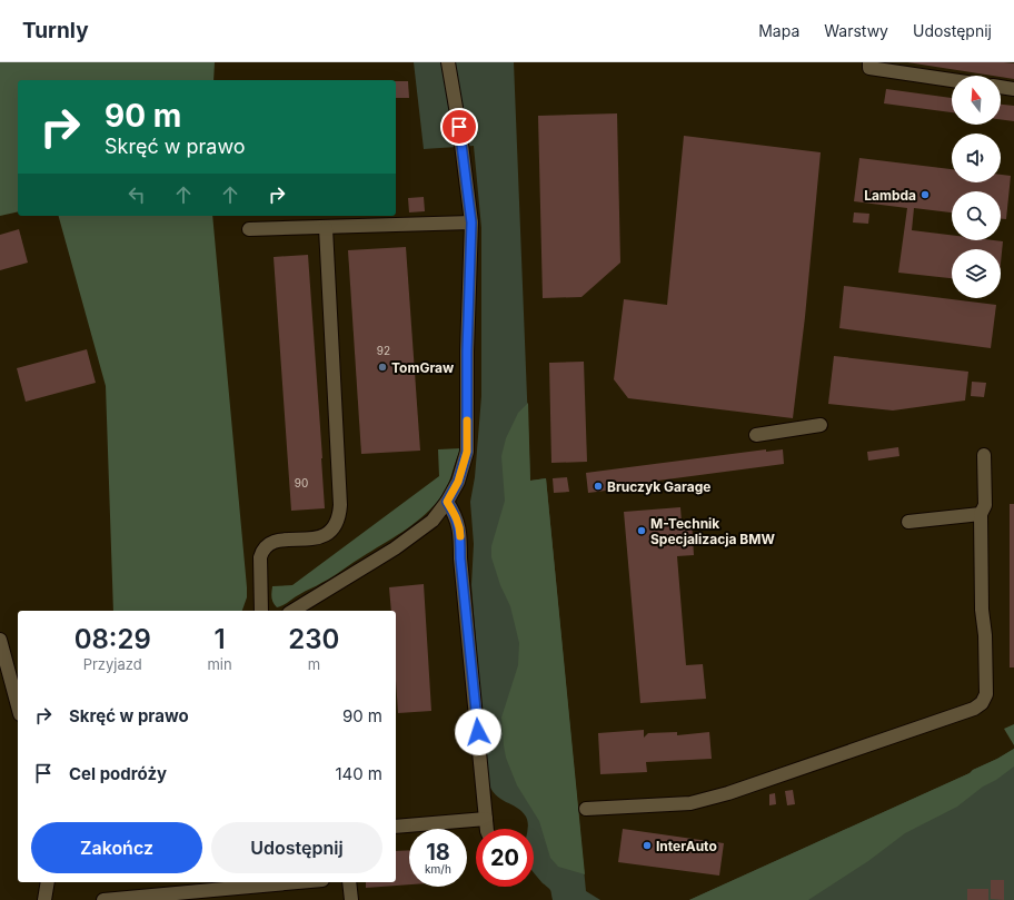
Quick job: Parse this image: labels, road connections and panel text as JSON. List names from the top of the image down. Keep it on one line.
{"places":["Lambda","TomGraw","Bruczyk Garage","M-Technik Specjalizacja BMW","InterAuto"],"house_numbers":["92","90"],"north":"top","page":{"header":"Turnly","nav":["Mapa","Warstwy","Udostępnij"],"turn":["90 m","Skręć w prawo"],"eta":["08:29","Przyjazd","1","min","230","m"],"list":[{"name":"Skręć w prawo","value":"90 m"},{"name":"Cel podróży","value":"140 m"}],"buttons":["Zakończ","Udostępnij"],"speed":"18 km/h","limit":"20"}}
